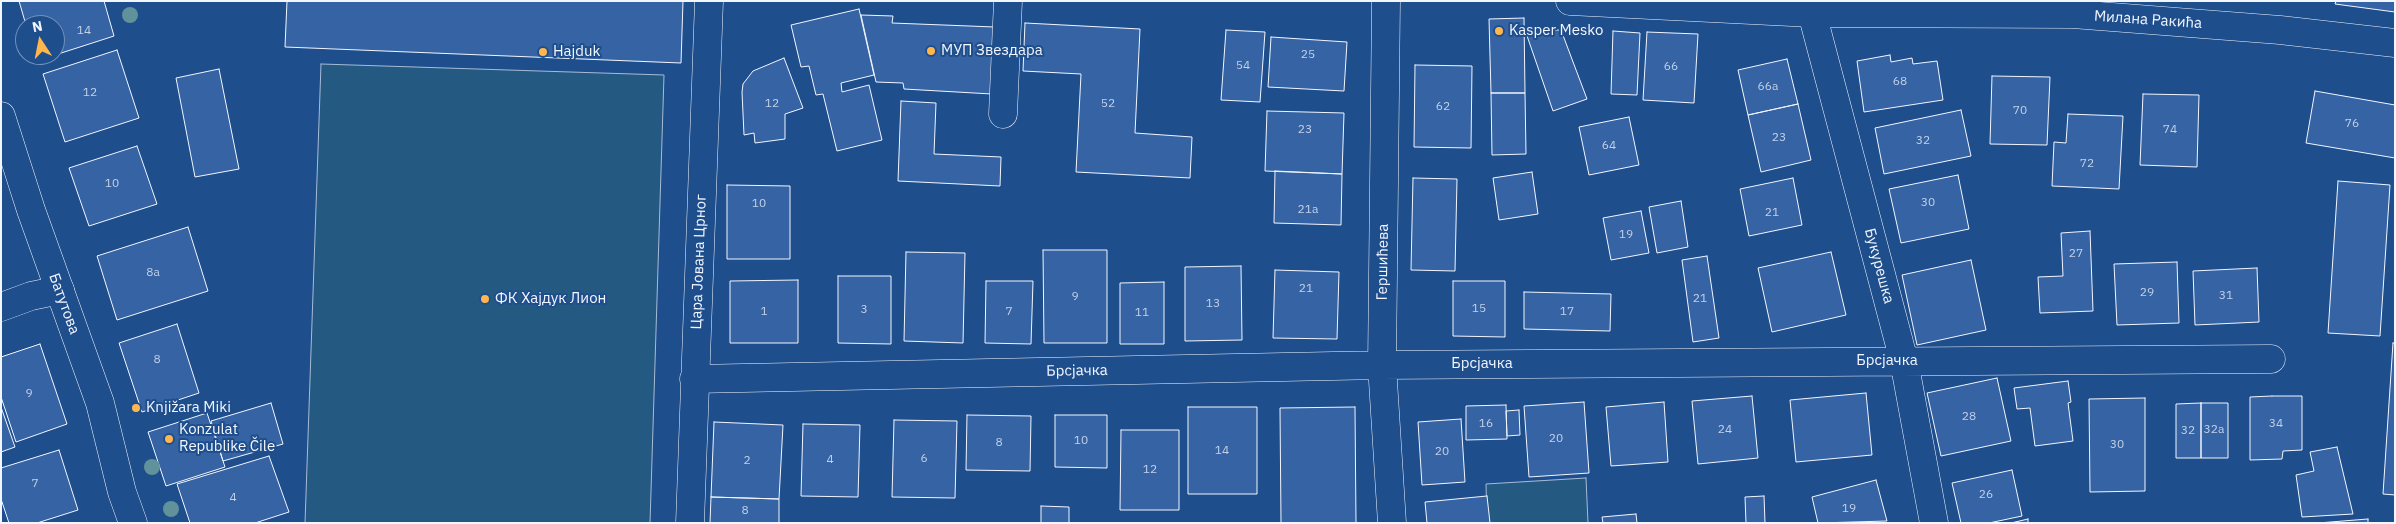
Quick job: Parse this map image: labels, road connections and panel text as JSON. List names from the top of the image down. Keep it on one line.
{"streets":{"street":["Милана Ракића","Цара Јована Црног","Гершићева","Букурешка","Батутова","Брсјачка"]},"crossings":[["Милана Ракића","Букурешка"],["Цара Јована Црног","Брсјачка"],["Гершићева","Брсјачка"],["Букурешка","Брсјачка"]],"places":["Kasper Mesko","МУП Звездара","Hajduk","ФК Хајдук Лион","Knjižara Miki","Konzulat Republike Čile"],"house_numbers":["14","25","54","66","68","66a","12","12","52","62","70","76","23","74","23","32","64","72","10","30","10","21a","21","19","27","8a","21","29","31","9","21","13","15","3","1","7","17","11","8","9","28","16","34","24","32a","32","20","10","8","30","14","20","6","4","2","12","7","26","4","19","8"],"north":"top"}
